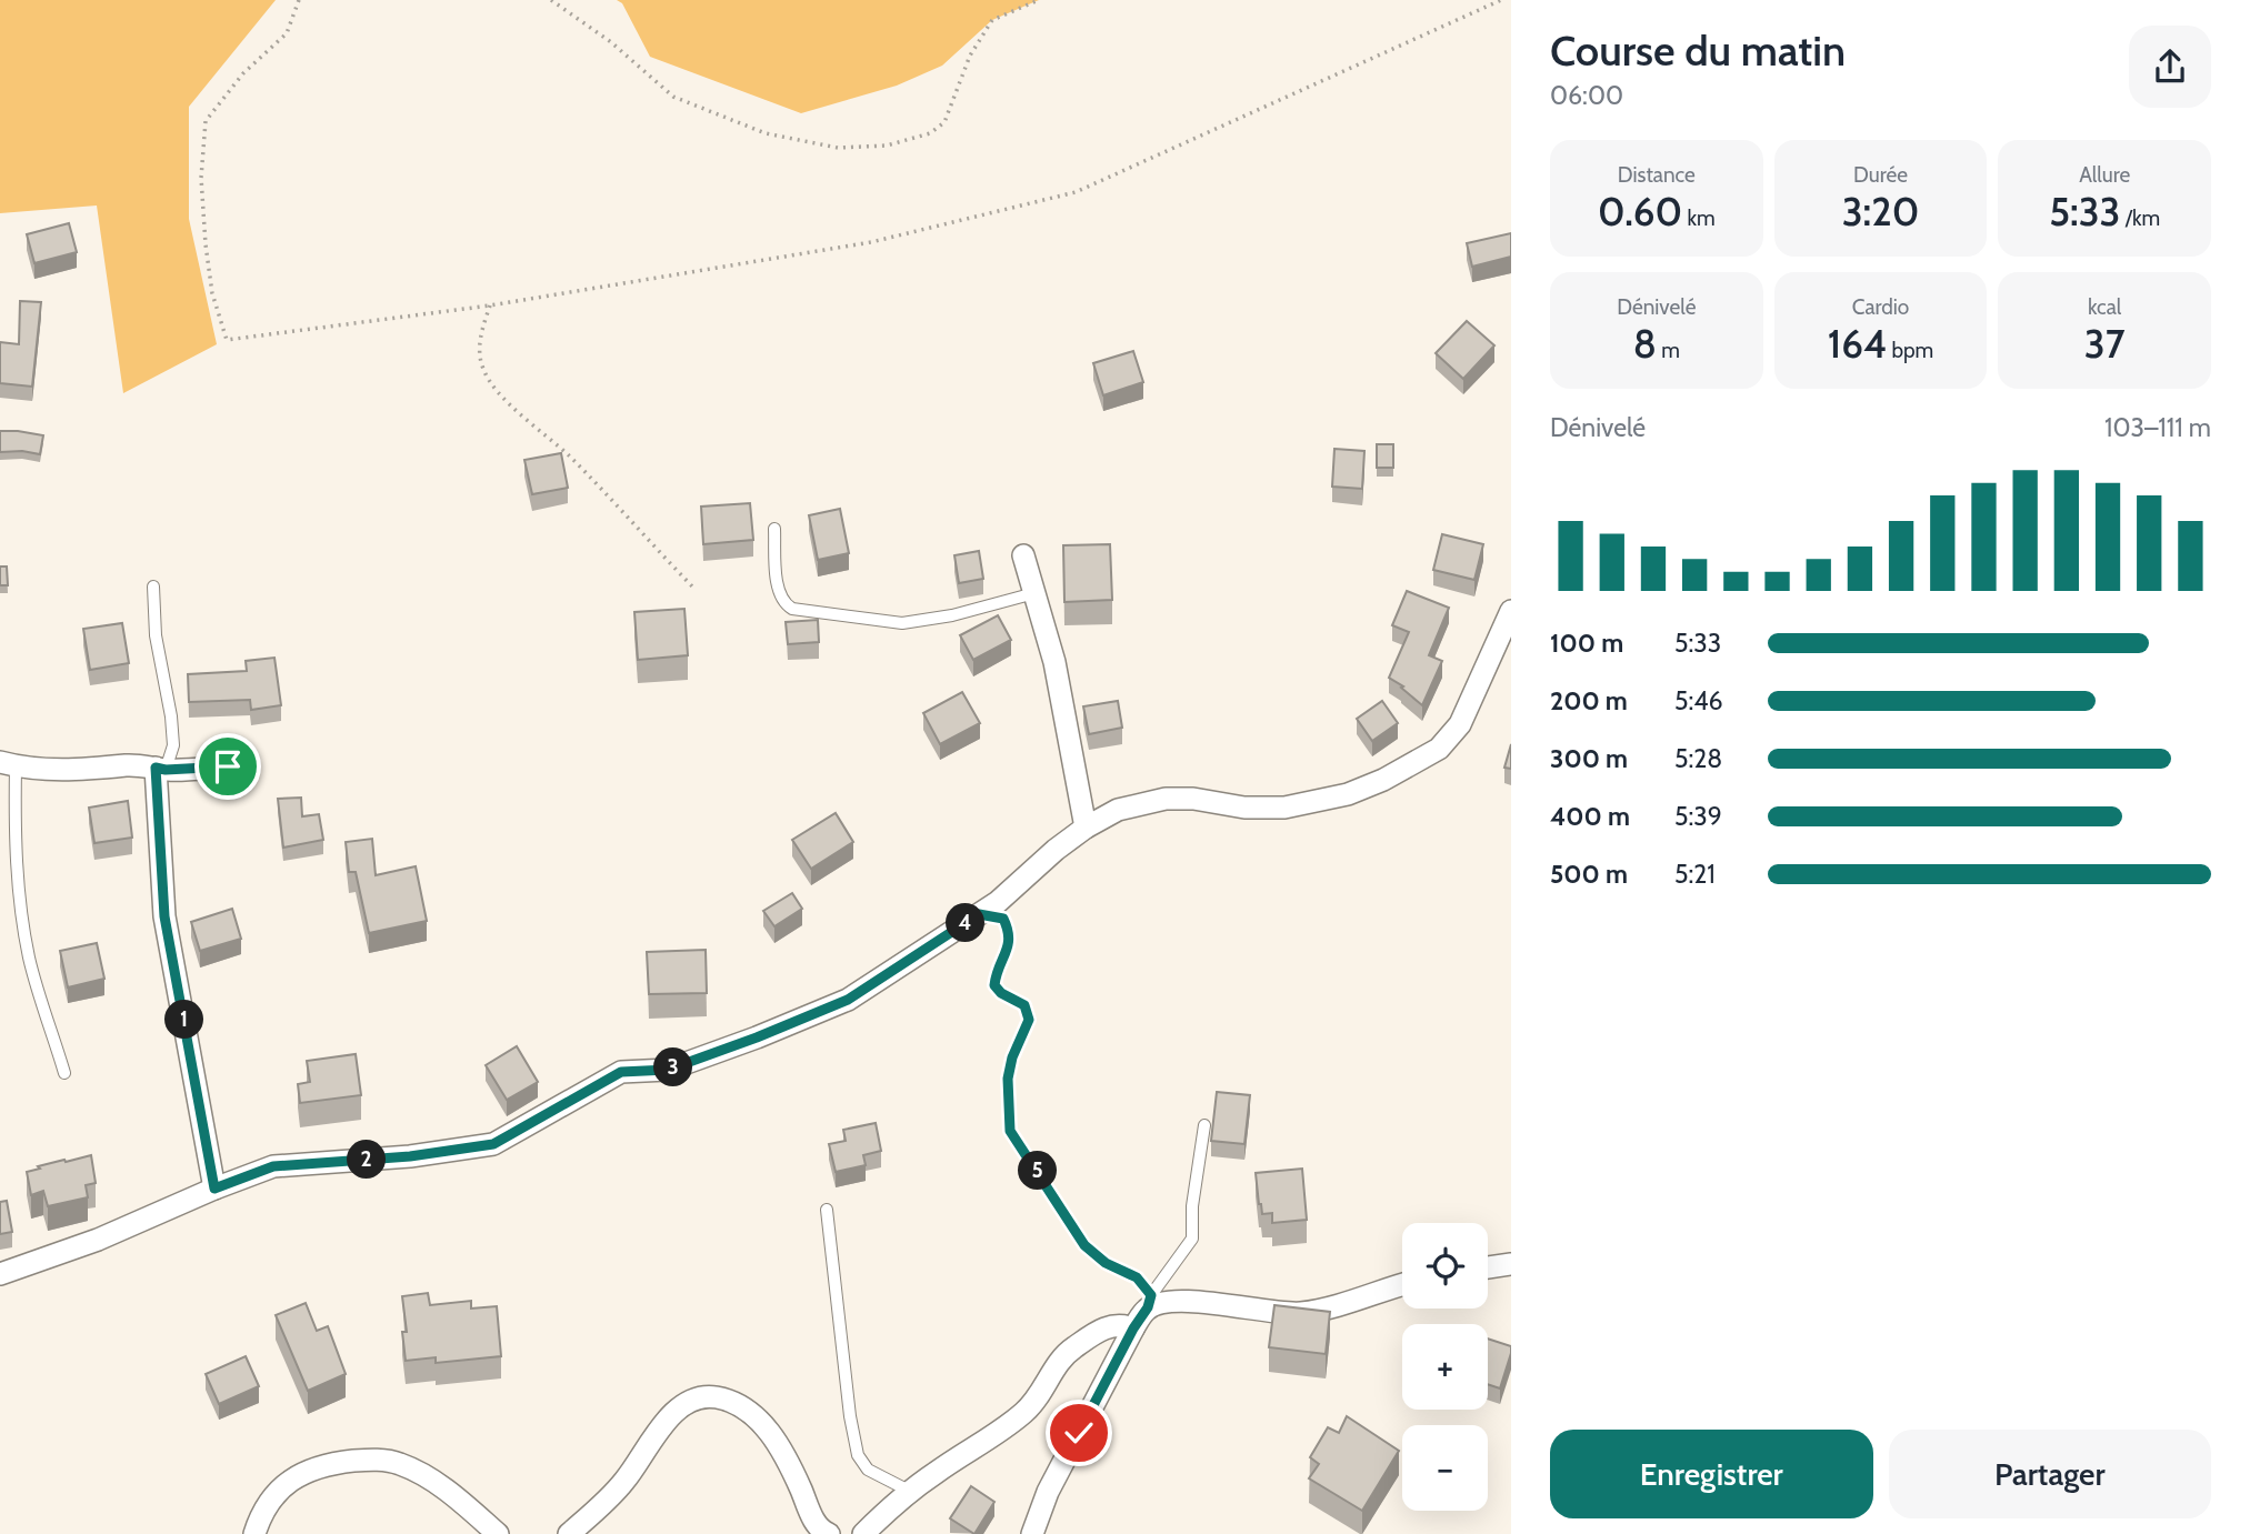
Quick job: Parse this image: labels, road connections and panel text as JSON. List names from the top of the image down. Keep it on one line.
{"page":{"heading":["Course du matin","06:00"],"stats":[["Distance","0.60 km"],["Durée","3:20"],["Allure","5:33 /km"],["Dénivelé","8 m"],["Cardio","164 bpm"],["kcal","37"]],"chart":["Dénivelé","103–111 m"],"list":[{"name":"100 m","note":"5:33"},{"name":"200 m","note":"5:46"},{"name":"300 m","note":"5:28"},{"name":"400 m","note":"5:39"},{"name":"500 m","note":"5:21"}],"pins":["4","1","3","2","5"],"map_buttons":["+","−"],"buttons":["Enregistrer","Partager"]}}
